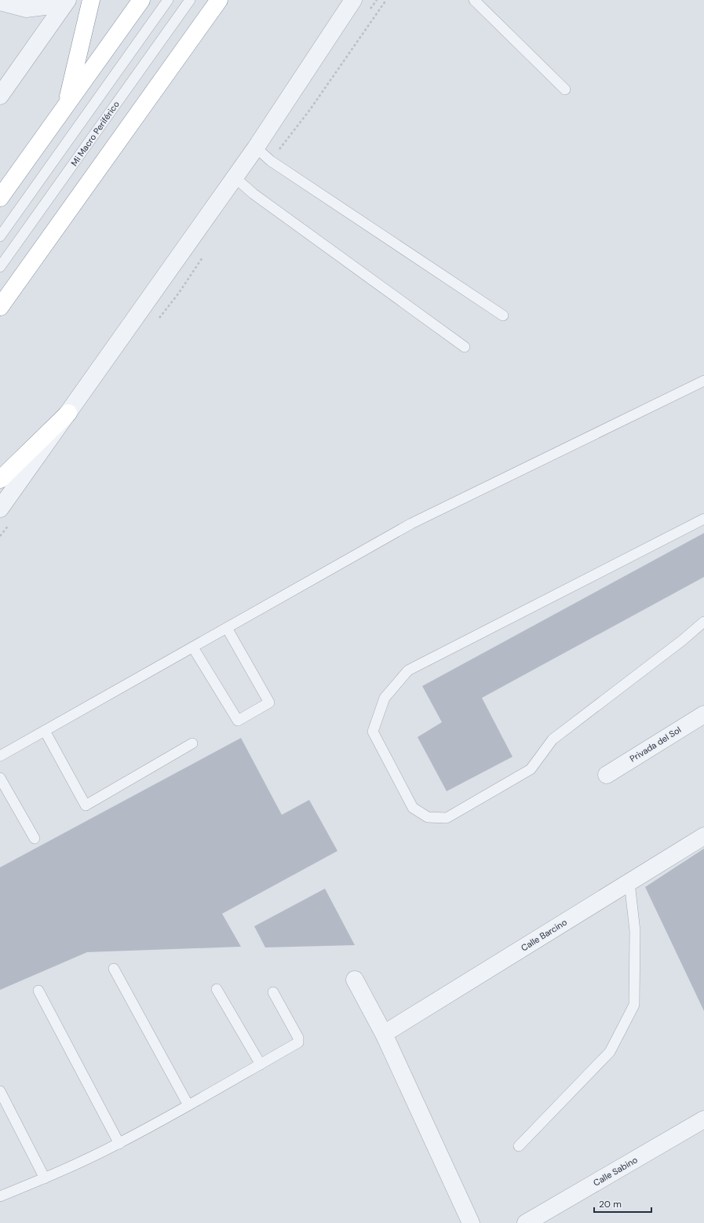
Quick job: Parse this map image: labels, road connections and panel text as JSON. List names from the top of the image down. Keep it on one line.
{"streets":{"street":["Privada del Sol","Calle Barcino","Calle Sabino"],"lane":["Mi Macro Periférico"]},"scale_bar":"20 m"}
